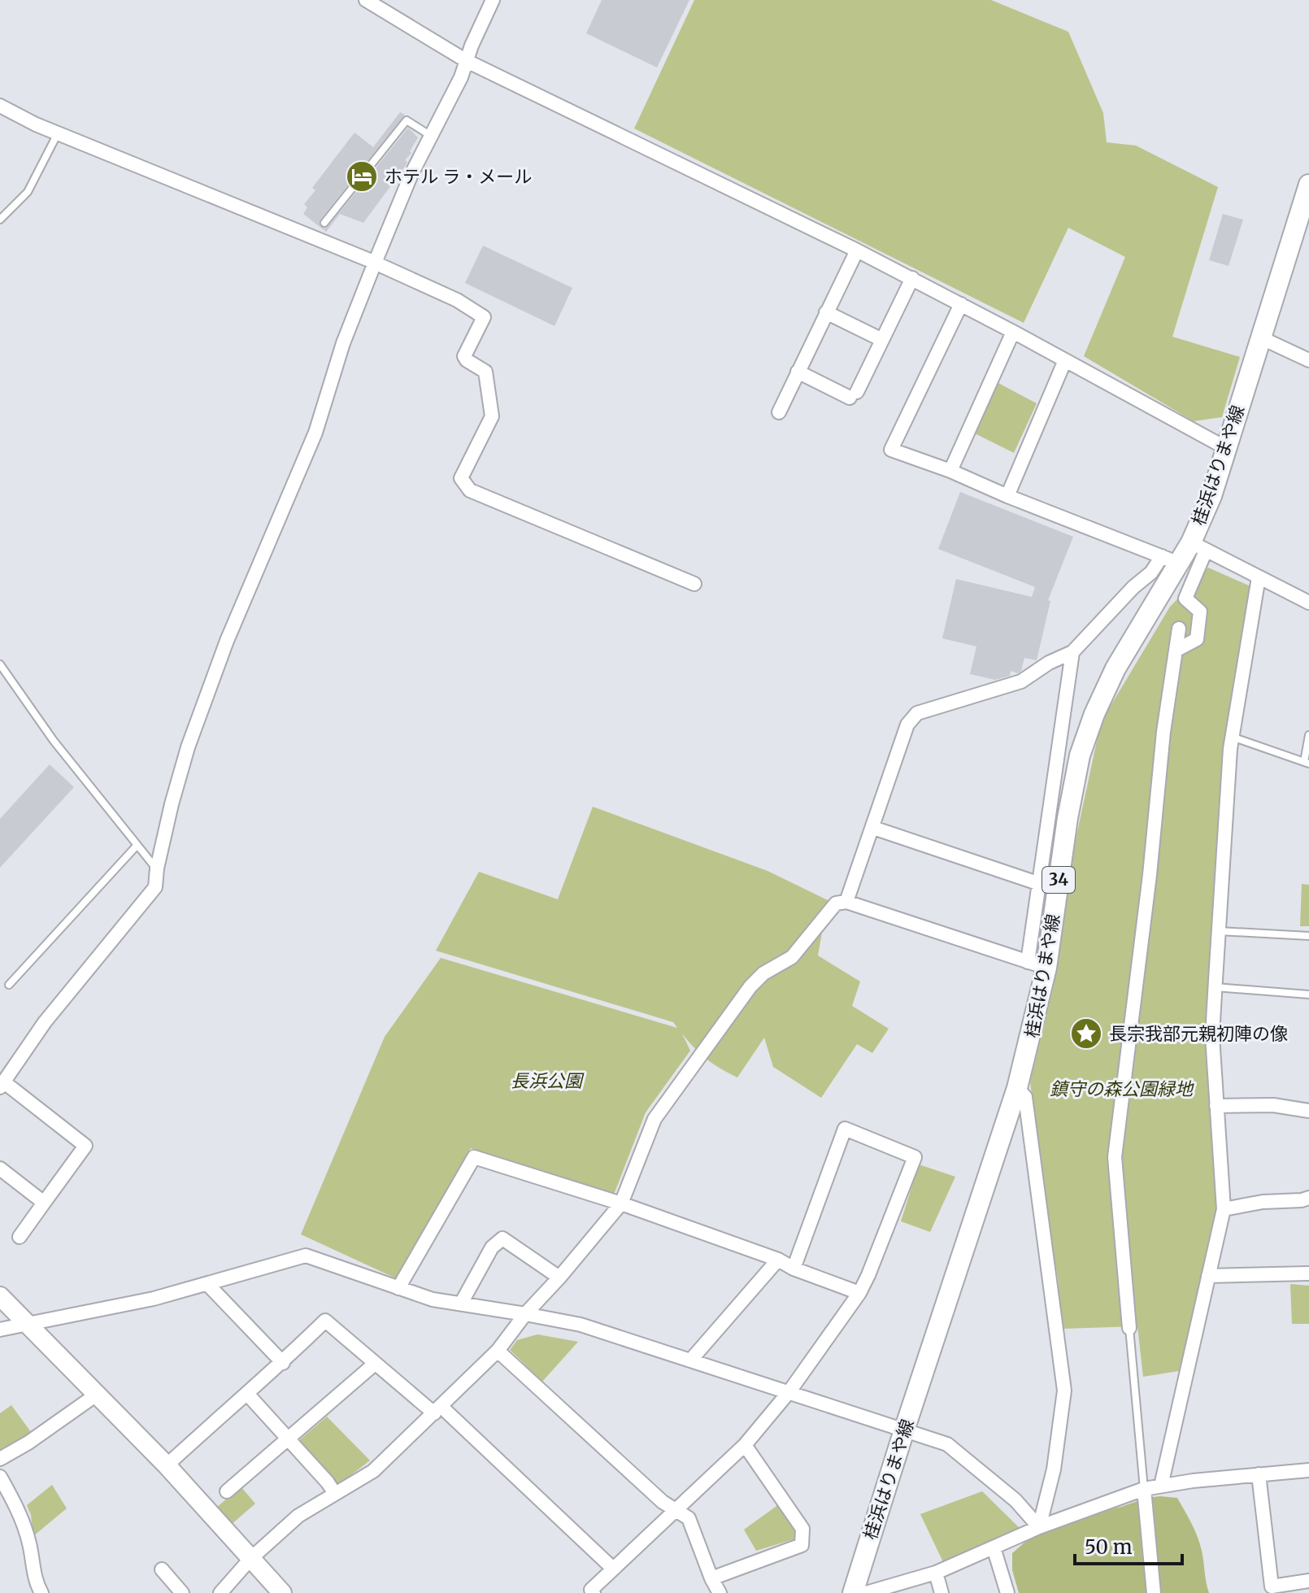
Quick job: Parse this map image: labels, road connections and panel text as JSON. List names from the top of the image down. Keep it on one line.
{"streets":{"main road":["桂浜はりまや線","34"]},"parks":["長浜公園","鎮守の森公園緑地"],"places":{"hotel":["ホテル ラ・メール"],"place":["長宗我部元親初陣の像"]},"scale_bar":"50 m"}
